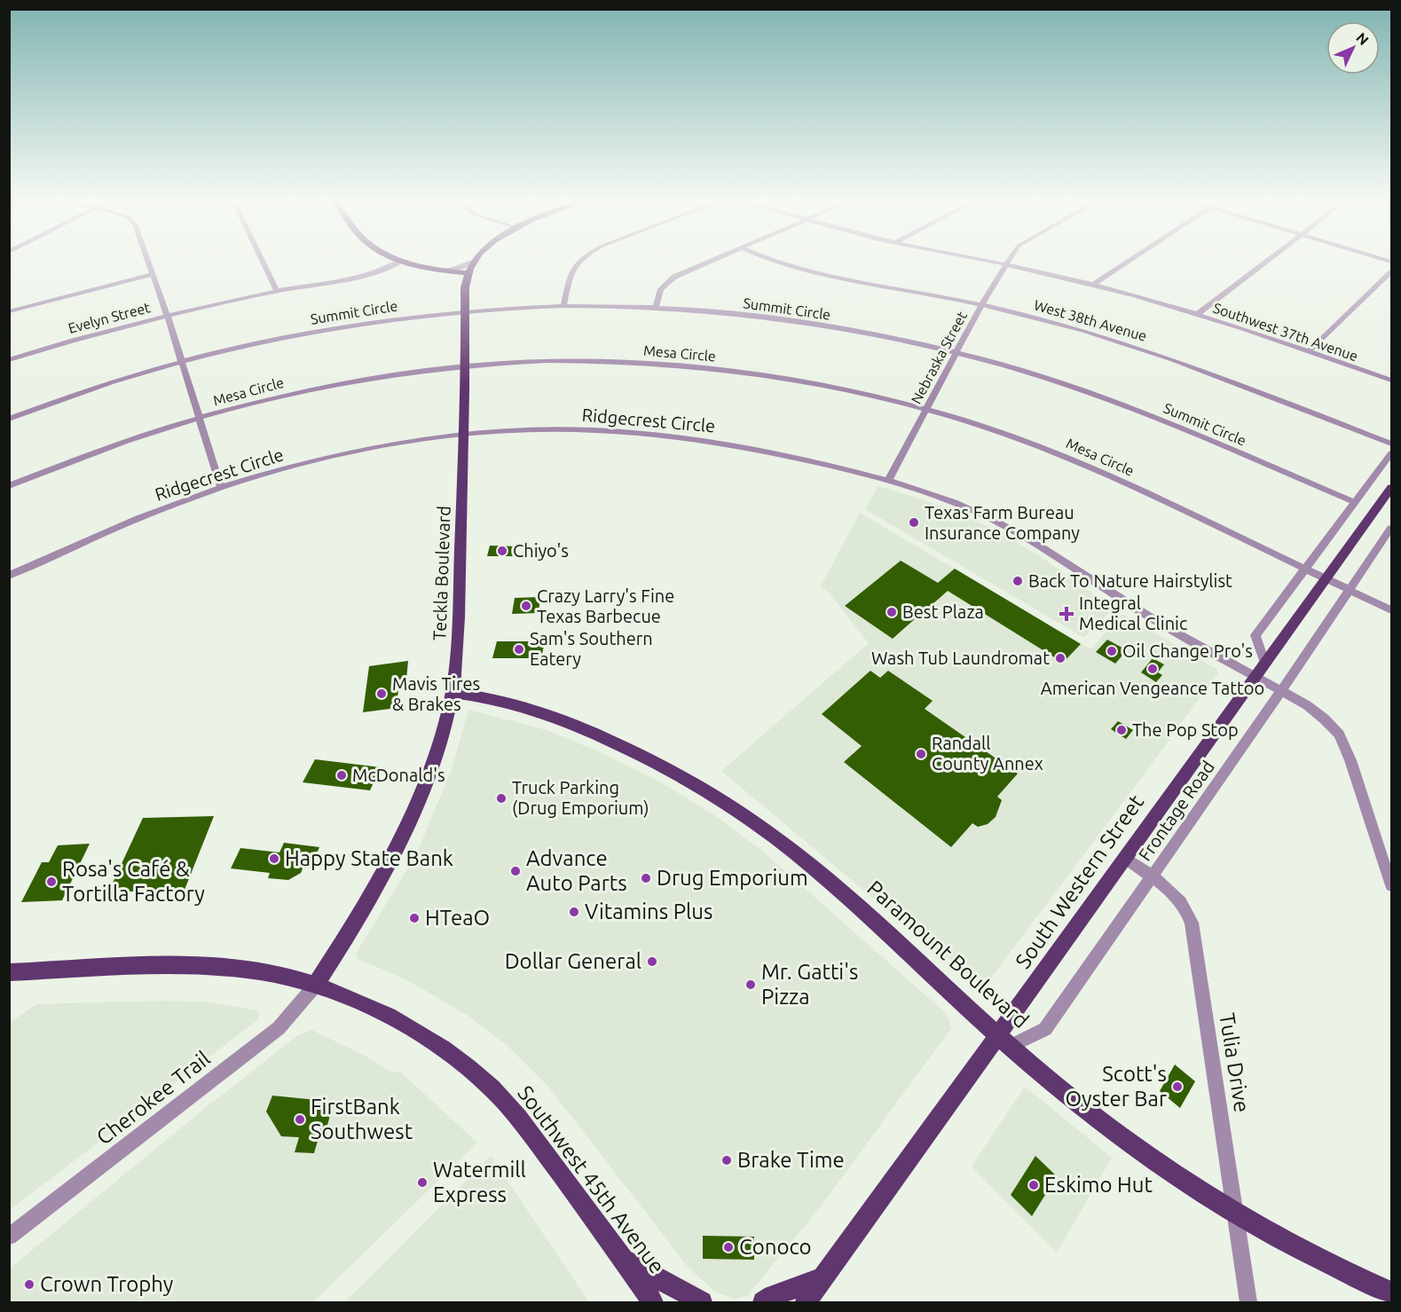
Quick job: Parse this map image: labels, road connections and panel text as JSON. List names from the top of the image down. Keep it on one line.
{"streets":{"main road":["Teckla Boulevard","South Western Street","Paramount Boulevard","Southwest 45th Avenue"],"street":["Summit Circle","Evelyn Street","West 38th Avenue","Southwest 37th Avenue","Mesa Circle","Nebraska Street","Ridgecrest Circle","Frontage Road","Tulia Drive","Cherokee Trail"]},"crossings":[["Summit Circle","Nebraska Street"],["Summit Circle","Teckla Boulevard"],["West 38th Avenue","Nebraska Street"],["Southwest 37th Avenue","Nebraska Street"],["Mesa Circle","Nebraska Street"],["Mesa Circle","Teckla Boulevard"],["Mesa Circle","Frontage Road"],["Mesa Circle","South Western Street"],["Nebraska Street","Ridgecrest Circle"],["Ridgecrest Circle","Teckla Boulevard"],["Ridgecrest Circle","Frontage Road"],["Ridgecrest Circle","South Western Street"],["Teckla Boulevard","Paramount Boulevard"],["Teckla Boulevard","Cherokee Trail"],["Teckla Boulevard","Southwest 45th Avenue"],["Frontage Road","South Western Street"],["Frontage Road","Paramount Boulevard"],["Frontage Road","Tulia Drive"],["South Western Street","Paramount Boulevard"],["South Western Street","Tulia Drive"],["Paramount Boulevard","Tulia Drive"],["Cherokee Trail","Southwest 45th Avenue"]],"places":{"other":["Texas Farm Bureau Insurance Company","Chiyo's","Back To Nature Hairstylist","Crazy Larry's Fine Texas Barbecue","Best Plaza","Sam's Southern Eatery","Oil Change Pro's","Wash Tub Laundromat","American Vengeance Tattoo","Mavis Tires & Brakes","The Pop Stop","Randall County Annex","McDonald's","Truck Parking (Drug Emporium)","Happy State Bank","Advance Auto Parts","Drug Emporium","Rosa's Café & Tortilla Factory","Vitamins Plus","HTeaO","Dollar General","Mr. Gatti's Pizza","Scott's Oyster Bar","FirstBank Southwest","Brake Time","Watermill Express","Eskimo Hut","Conoco","Crown Trophy"],"health":["Integral Medical Clinic"]},"north":"top right"}
